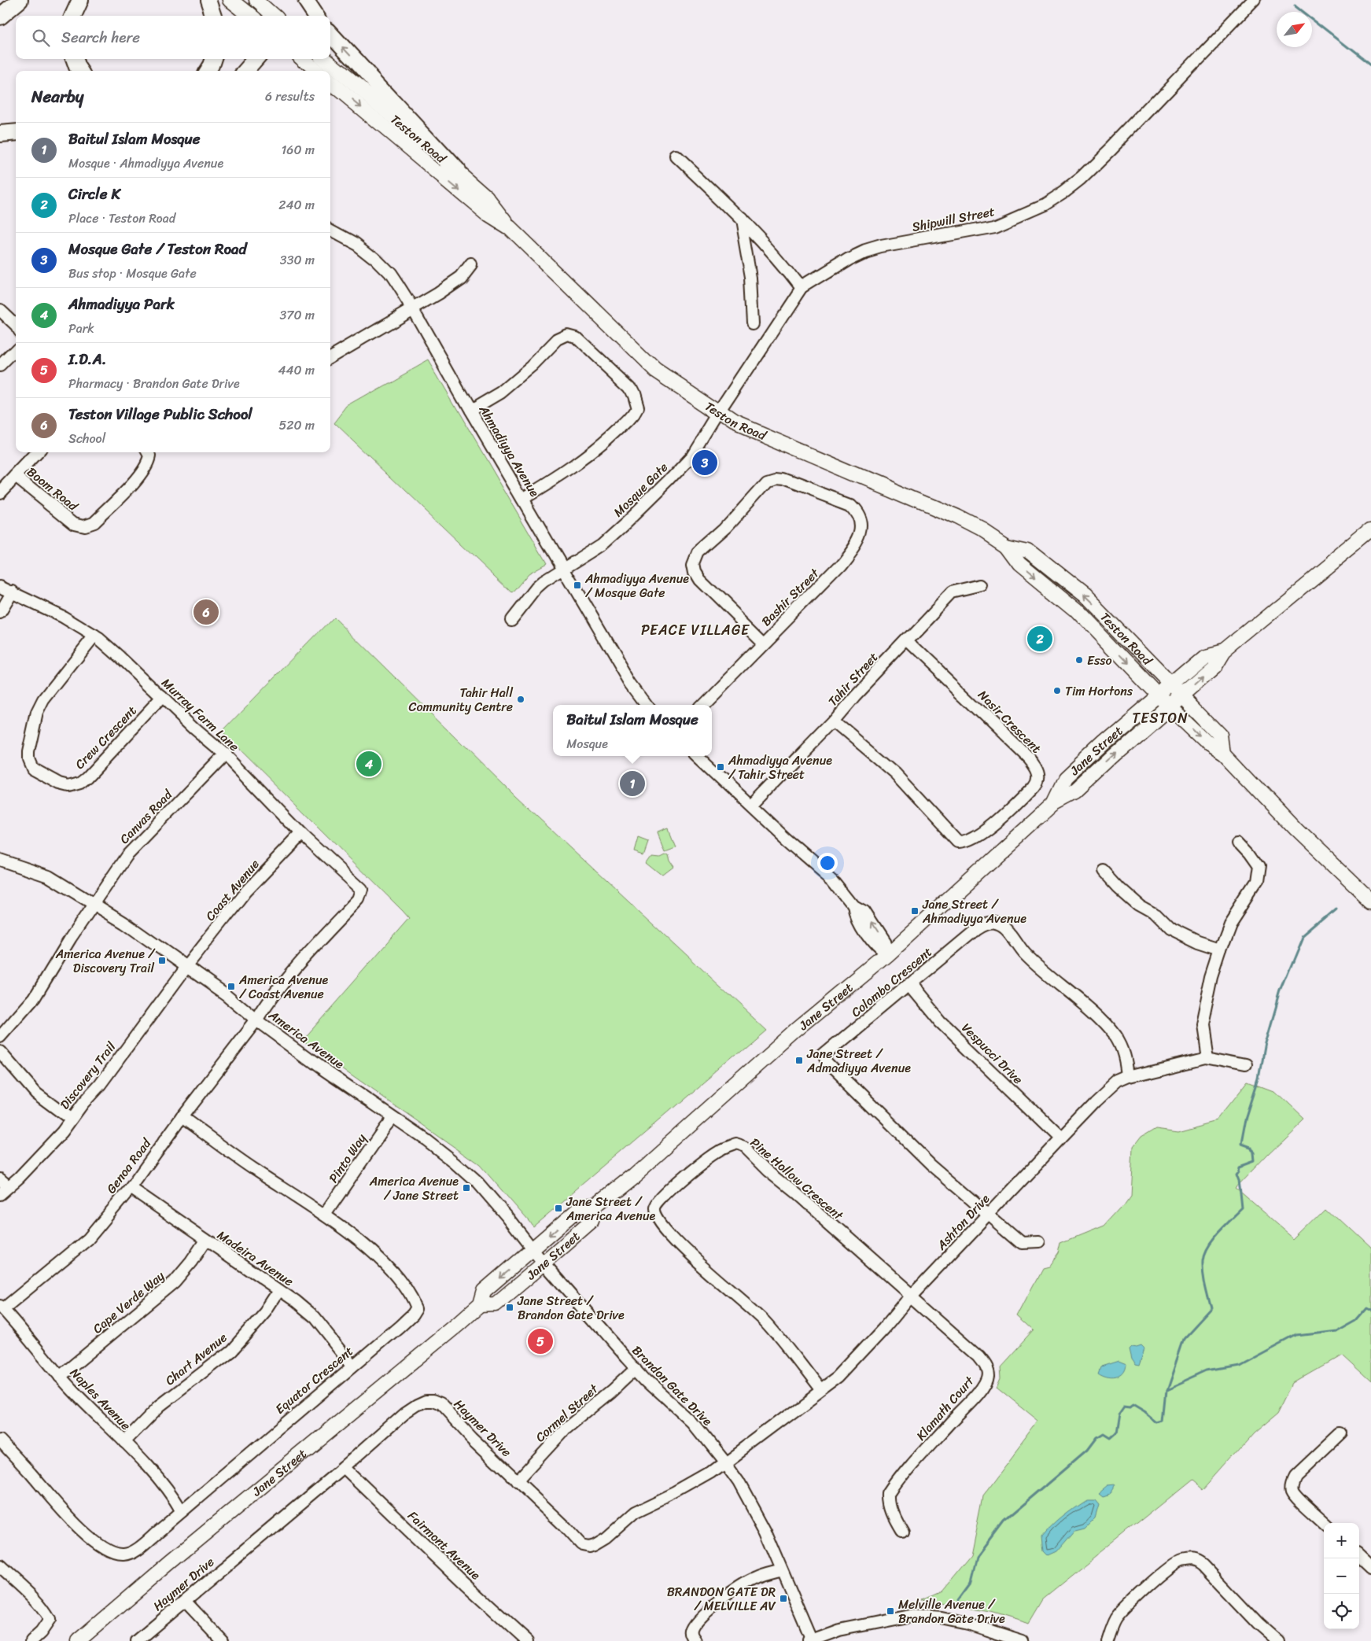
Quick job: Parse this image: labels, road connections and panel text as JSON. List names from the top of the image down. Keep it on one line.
{"streets":{"main road":["Teston Road","Jane Street"],"street":["Shipwill Street","Ahmadiyya Avenue","Boom Road","Mosque Gate","Bashir Street","Tahir Street","Murray Farm Lane","Nasir Crescent","Crew Crescent","Canvas Road","Coast Avenue","Colombo Crescent","America Avenue","Vespucci Drive","Discovery Trail","Pinto Way","Genoa Road","Pine Hollow Crescent","Ashton Drive","Madeira Avenue","Cape Verde Way","Chart Avenue","Equator Crescent","Brandon Gate Drive","Naples Avenue","Klamath Court","Cormel Street","Haymer Drive","Fairmont Avenue"]},"crossings":[["Teston Road","Shipwill Street"],["Teston Road","Mosque Gate"],["Teston Road","Jane Street"],["Shipwill Street","Mosque Gate"],["Ahmadiyya Avenue","Mosque Gate"],["Tahir Street","Nasir Crescent"],["Murray Farm Lane","Crew Crescent"],["Murray Farm Lane","Canvas Road"],["Murray Farm Lane","Coast Avenue"],["Murray Farm Lane","Genoa Road"],["Jane Street","America Avenue"],["Jane Street","Brandon Gate Drive"],["Canvas Road","America Avenue"],["Coast Avenue","America Avenue"],["Coast Avenue","Discovery Trail"],["Colombo Crescent","Vespucci Drive"],["Colombo Crescent","Ashton Drive"],["America Avenue","Discovery Trail"],["America Avenue","Pinto Way"],["America Avenue","Genoa Road"],["America Avenue","Brandon Gate Drive"],["Vespucci Drive","Ashton Drive"],["Pinto Way","Equator Crescent"],["Genoa Road","Madeira Avenue"],["Genoa Road","Equator Crescent"],["Genoa Road","Naples Avenue"],["Pine Hollow Crescent","Ashton Drive"],["Pine Hollow Crescent","Klamath Court"],["Ashton Drive","Brandon Gate Drive"],["Ashton Drive","Klamath Court"],["Ashton Drive","Haymer Drive"],["Madeira Avenue","Cape Verde Way"],["Madeira Avenue","Chart Avenue"],["Madeira Avenue","Equator Crescent"],["Cape Verde Way","Naples Avenue"],["Chart Avenue","Naples Avenue"],["Equator Crescent","Naples Avenue"],["Brandon Gate Drive","Cormel Street"],["Brandon Gate Drive","Haymer Drive"],["Cormel Street","Haymer Drive"],["Haymer Drive","Fairmont Avenue"]],"districts":["PEACE VILLAGE","TESTON"],"places":{"transit":["Ahmadiyya Avenue / Mosque Gate","Ahmadiyya Avenue / Tahir Street","Jane Street / Ahmadiyya Avenue","America Avenue / Discovery Trail","America Avenue / Coast Avenue","Jane Street / Admadiyya Avenue","America Avenue / Jane Street","Jane Street / America Avenue","Jane Street / Brandon Gate Drive","BRANDON GATE DR / MELVILLE AV","Melville Avenue / Brandon Gate Drive"],"other":["Esso","Tim Hortons","Tahir Hall Community Centre"]},"north":"top right","page":{"search":"Search here","heading":["Nearby","6 results"],"list":[{"mark":"1","name":"Baitul Islam Mosque","note":"Mosque · Ahmadiyya Avenue","value":"160 m"},{"mark":"2","name":"Circle K","note":"Place · Teston Road","value":"240 m"},{"mark":"3","name":"Mosque Gate / Teston Road","note":"Bus stop · Mosque Gate","value":"330 m"},{"mark":"4","name":"Ahmadiyya Park","note":"Park","value":"370 m"},{"mark":"5","name":"I.D.A.","note":"Pharmacy · Brandon Gate Drive","value":"440 m"},{"mark":"6","name":"Teston Village Public School","note":"School","value":"520 m"}],"pins":["3","6","2","4","1","5"],"popup":["Baitul Islam Mosque","Mosque"],"map_buttons":["+","−"]}}
